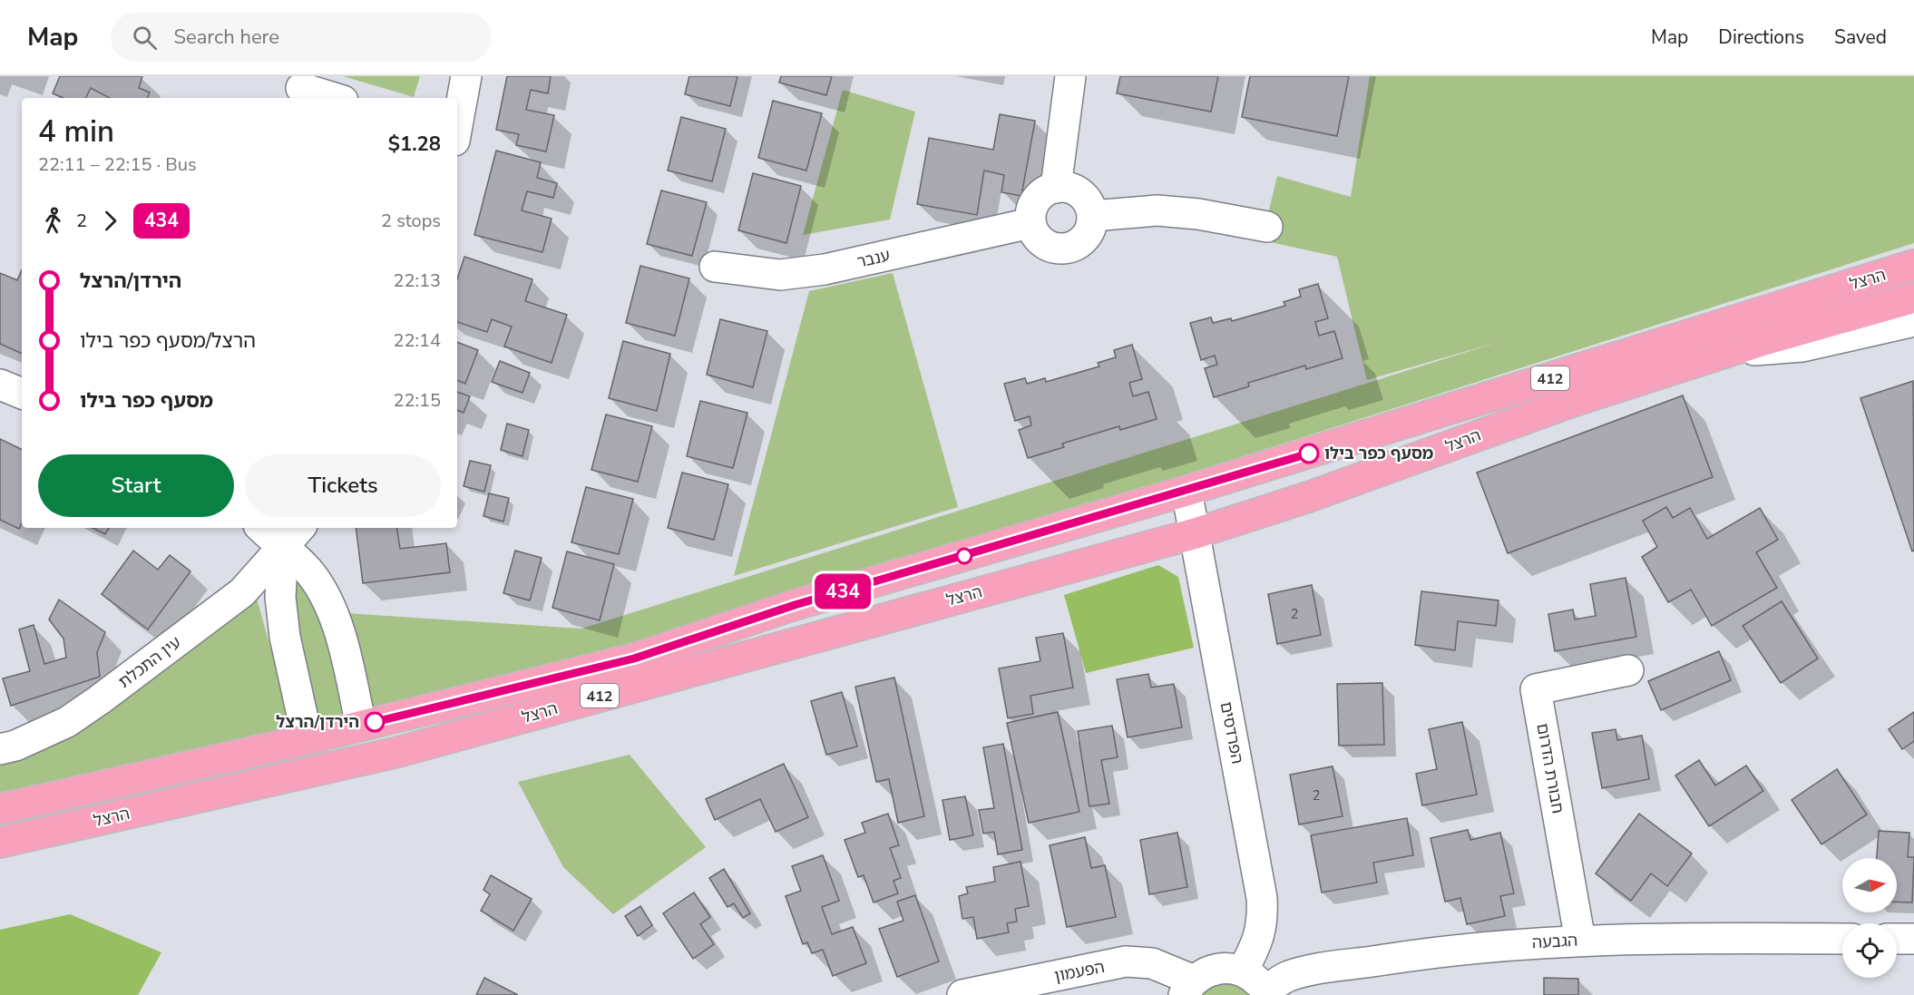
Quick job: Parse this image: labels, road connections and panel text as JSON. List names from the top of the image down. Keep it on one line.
{"streets":{"main road":["הרצל","412"],"street":["ענבר","עין התכלת","הפרדסים","חבורת הדרום","הגבעה","הפעמון"]},"crossings":[["הרצל","הפרדסים"],["חבורת הדרום","הגבעה"]],"places":["מסעף כפר בילו","הירדן/הרצל"],"lines":["bus line 434"],"house_numbers":["2","2"],"north":"right","page":{"header":"Map","search":"Search here","nav":["Map","Directions","Saved"],"on_map":"434","heading":["4 min","22:11 – 22:15 · Bus","$1.28"],"legs":["2","434","2 stops"],"list":[{"name":"הירדן/הרצל","value":"22:13"},{"name":"הרצל/מסעף כפר בילו","value":"22:14"},{"name":"מסעף כפר בילו","value":"22:15"}],"buttons":["Start","Tickets"]}}
